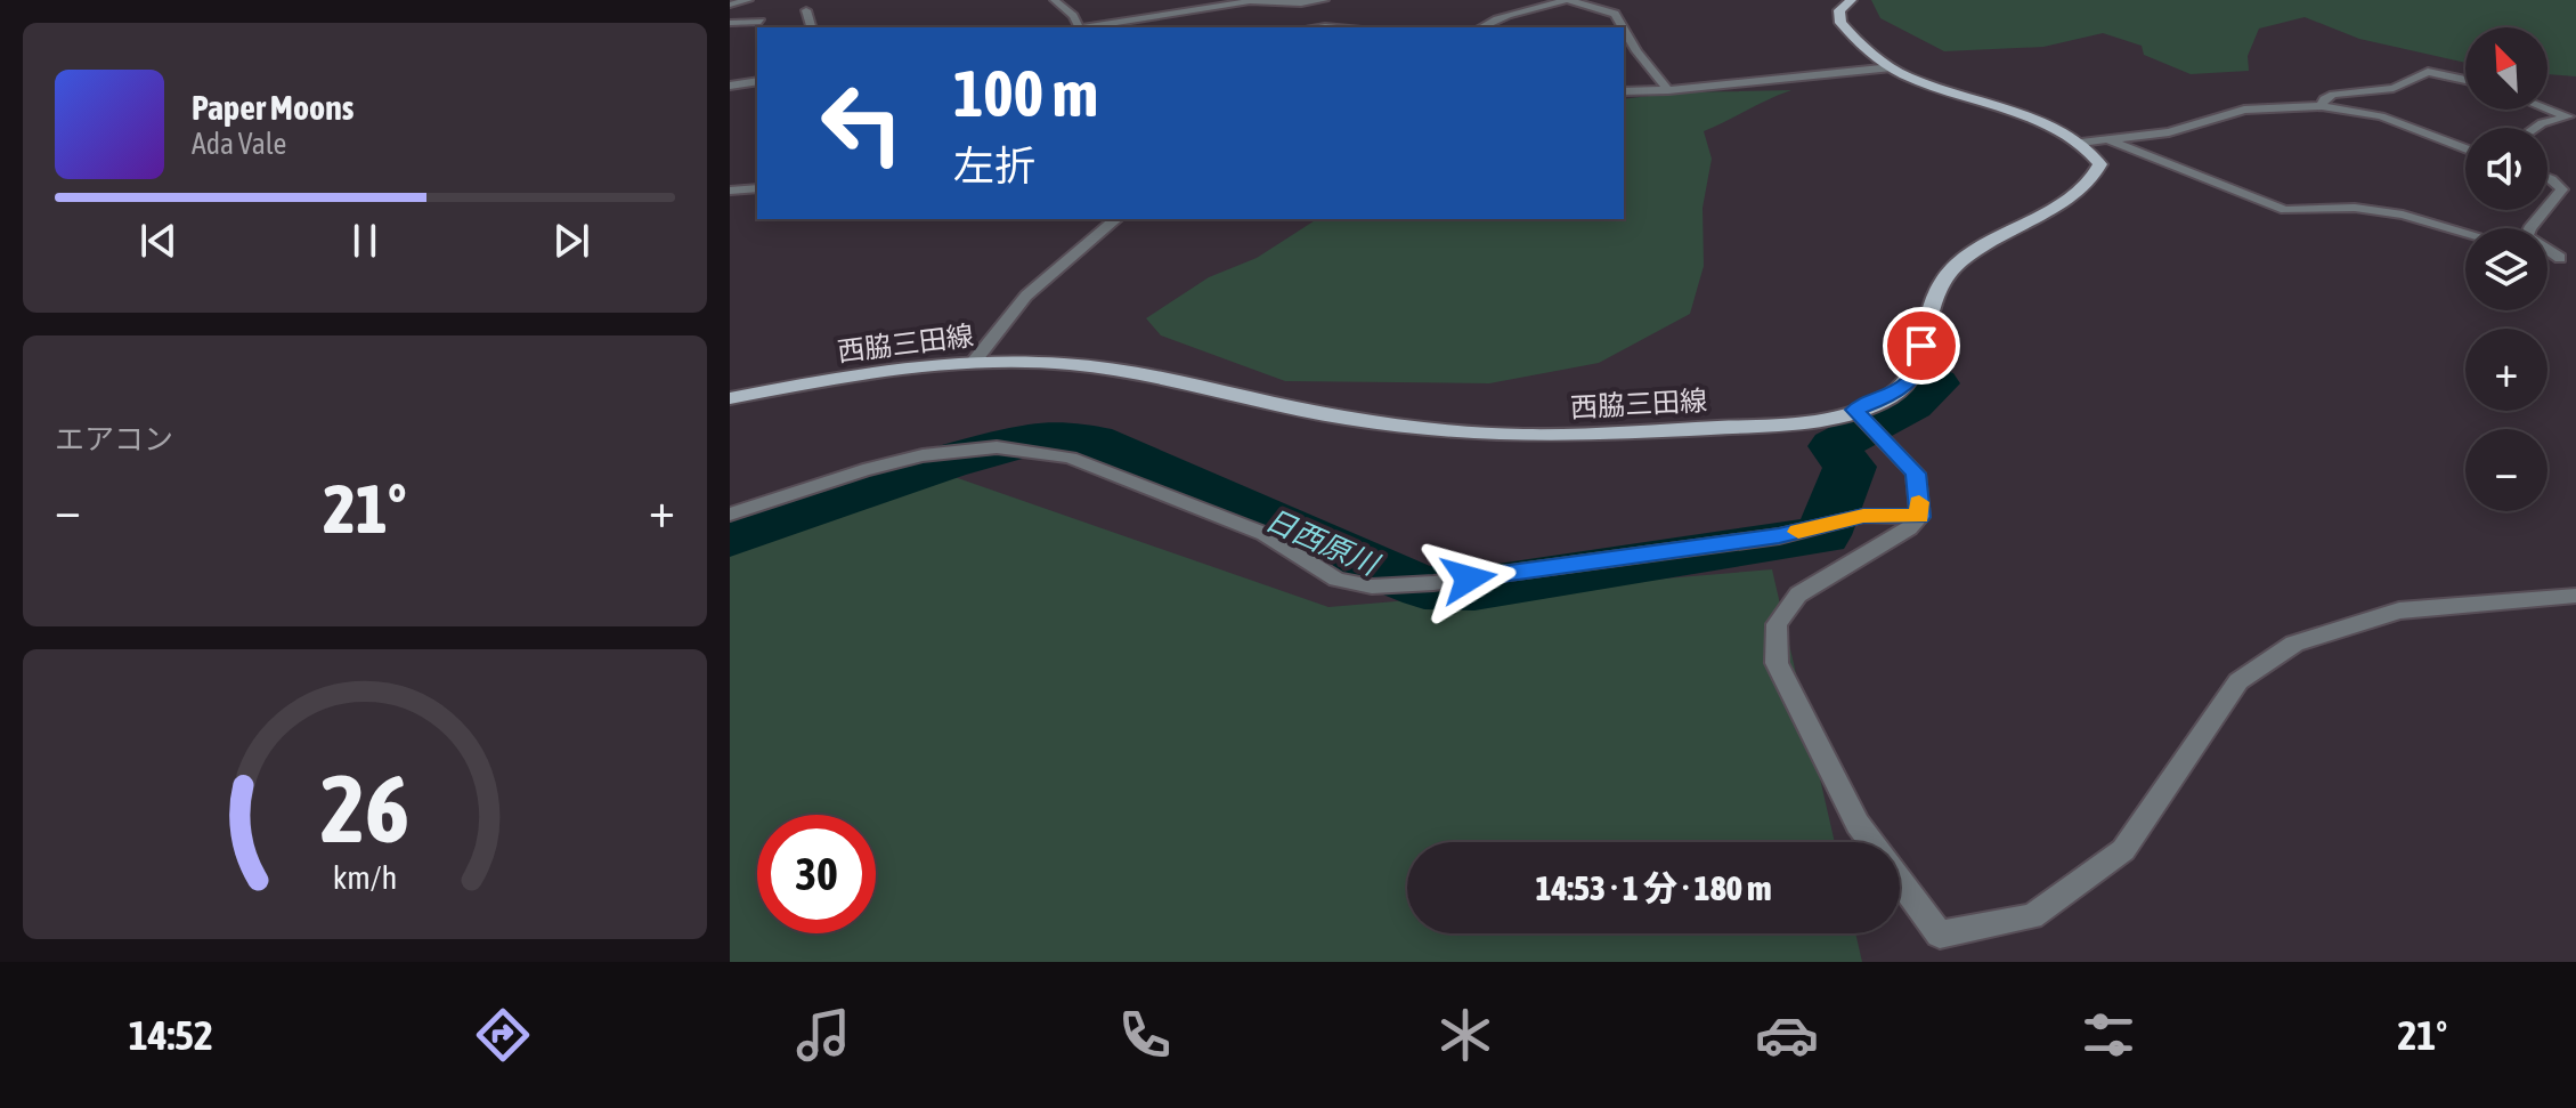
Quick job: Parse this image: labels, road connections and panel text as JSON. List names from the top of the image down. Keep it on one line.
{"streets":{"main road":["西脇三田線"]},"water":["日西原川"],"north":"top left","page":{"map_buttons":["+","−"],"turn":["100 m","左折"],"song":["Paper Moons","Ada Vale"],"tile":"エアコン","heat":["−","21°","+"],"limit":"30","trip":"14:53 · 1 分 · 180 m","tabs":["14:52","21°"],"gauge":["26","km/h"]}}
